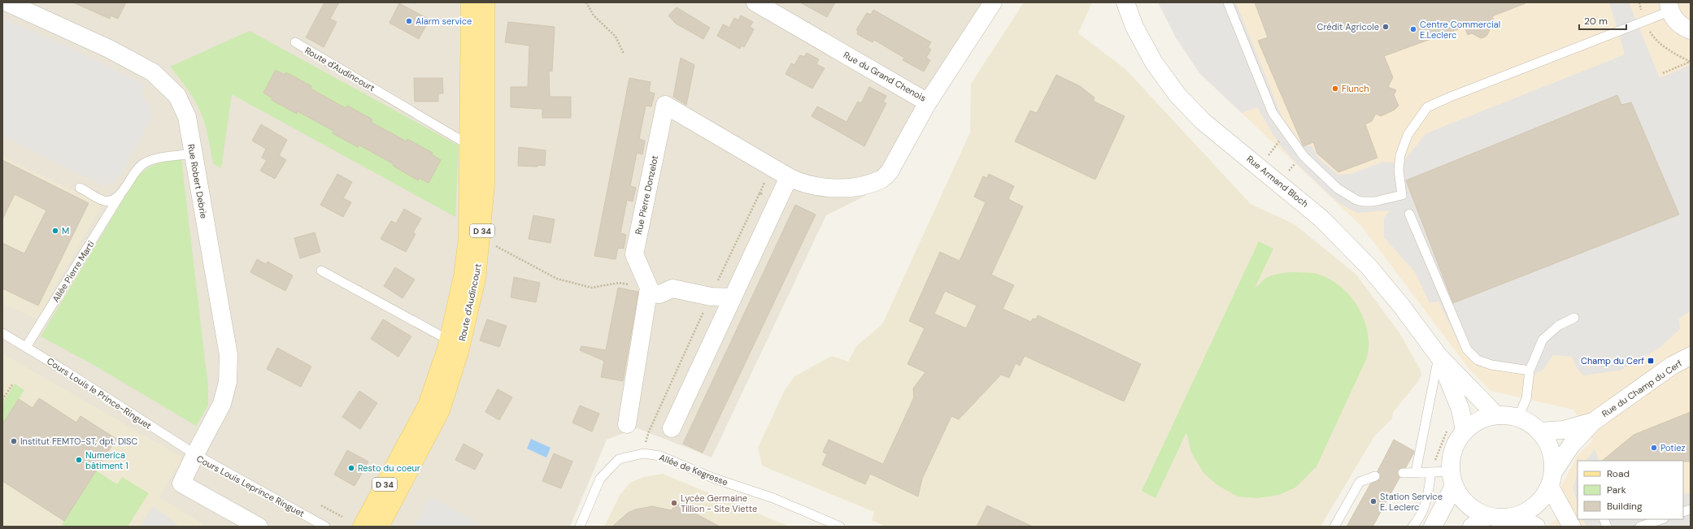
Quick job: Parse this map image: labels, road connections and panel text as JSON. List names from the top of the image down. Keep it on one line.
{"streets":{"main road":["Route d'Audincourt","D 34"],"street":["Rue du Grand Chenois","Rue Robert Debrie","Rue Armand Bloch","Rue Pierre Donzelot","Rue du Champ du Cerf","Cours Louis Leprince Ringuet"],"lane":["Allée Pierre Marti","Cours Louis le Prince-Ringuet","Allée de Kegresse"]},"crossings":[["Rue du Grand Chenois","Rue Pierre Donzelot"],["Rue Robert Debrie","Allée Pierre Marti"],["Rue Robert Debrie","Cours Louis le Prince-Ringuet"],["Rue Robert Debrie","Cours Louis Leprince Ringuet"],["Rue Armand Bloch","Rue du Champ du Cerf"],["Allée Pierre Marti","Cours Louis le Prince-Ringuet"],["Cours Louis le Prince-Ringuet","Cours Louis Leprince Ringuet"]],"places":{"other":["Alarm service","Crédit Agricole","Centre Commercial E.Leclerc","Flunch","M","Institut FEMTO-ST, dpt. DISC","Potiez","Numerica bâtiment 1","Resto du coeur","Station Service E. Leclerc","Lycée Germaine Tillion - Site Viette"],"transit":["Champ du Cerf"]},"legend":["Road","Park","Building"],"scale_bar":"20 m"}
